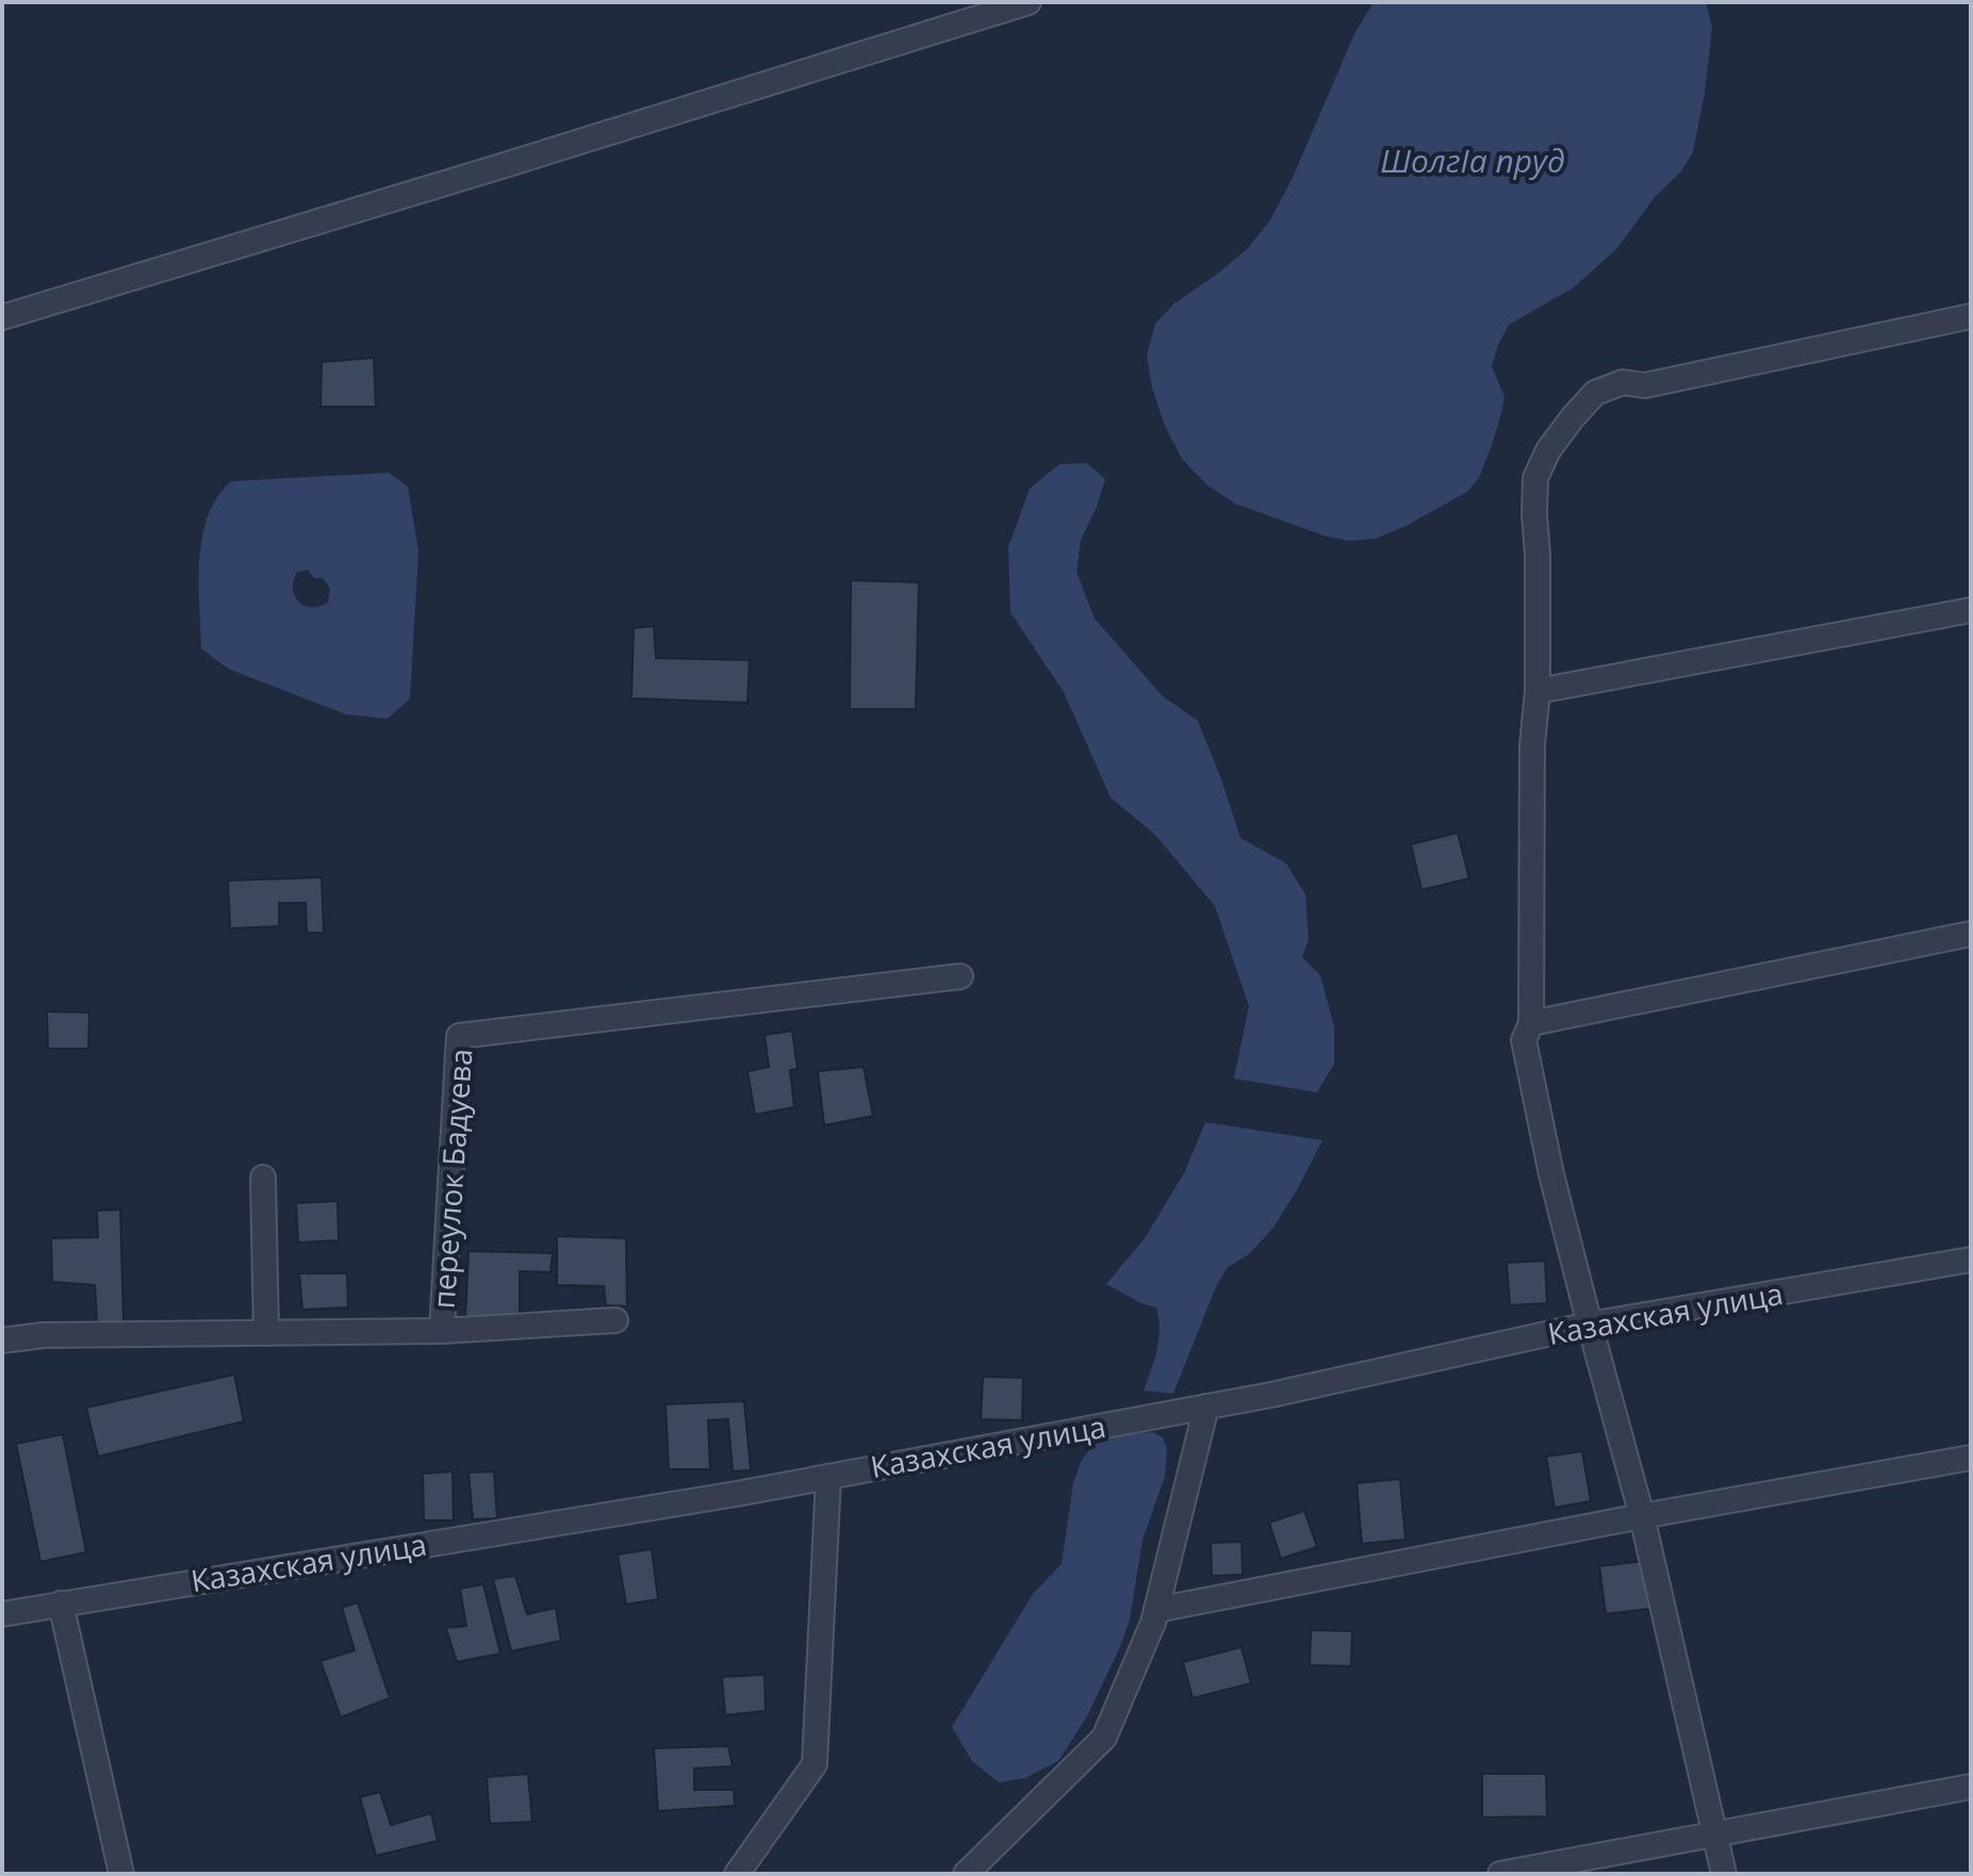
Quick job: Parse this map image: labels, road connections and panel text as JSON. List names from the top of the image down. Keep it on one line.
{"streets":{"street":["переулок Бадуева","Казахская улица"]},"water":["ШолгIа пруд"]}
